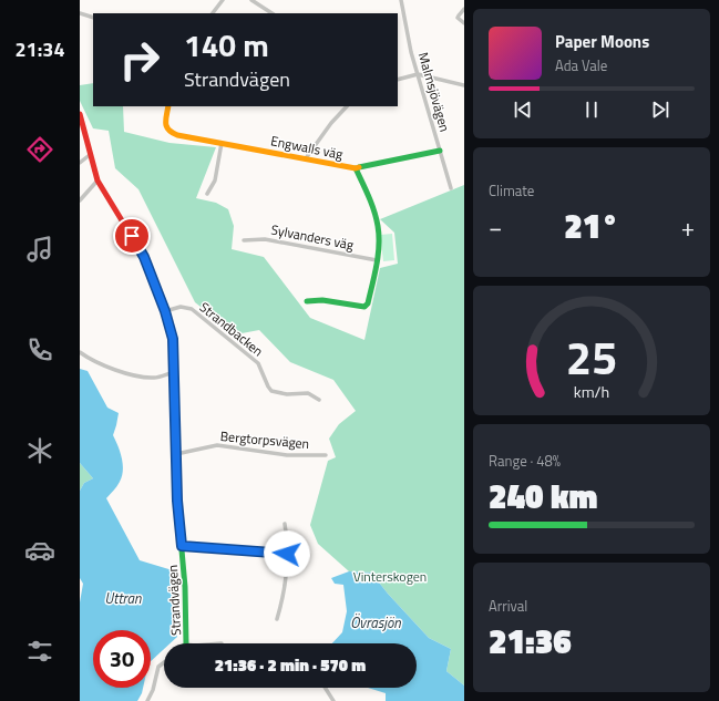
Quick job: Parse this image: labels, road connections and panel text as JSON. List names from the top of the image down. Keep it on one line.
{"streets":{"street":["Malmsjövägen","Engwalls väg","Sylvanders väg","Strandbacken","Bergtorpsvägen","Strandvägen"]},"crossings":[["Malmsjövägen","Engwalls väg"],["Strandbacken","Strandvägen"],["Bergtorpsvägen","Strandvägen"]],"water":["Uttran","Övrasjön"],"parks":["Vinterskogen"],"page":{"tabs":"21:34","turn":["140 m","Strandvägen"],"song":["Paper Moons","Ada Vale"],"tile":["Climate",["Range · 48%","240 km"],["Arrival","21:36"]],"heat":["−","21°","+"],"limit":"30","trip":"21:36 · 2 min · 570 m","gauge":["25","km/h"]}}
